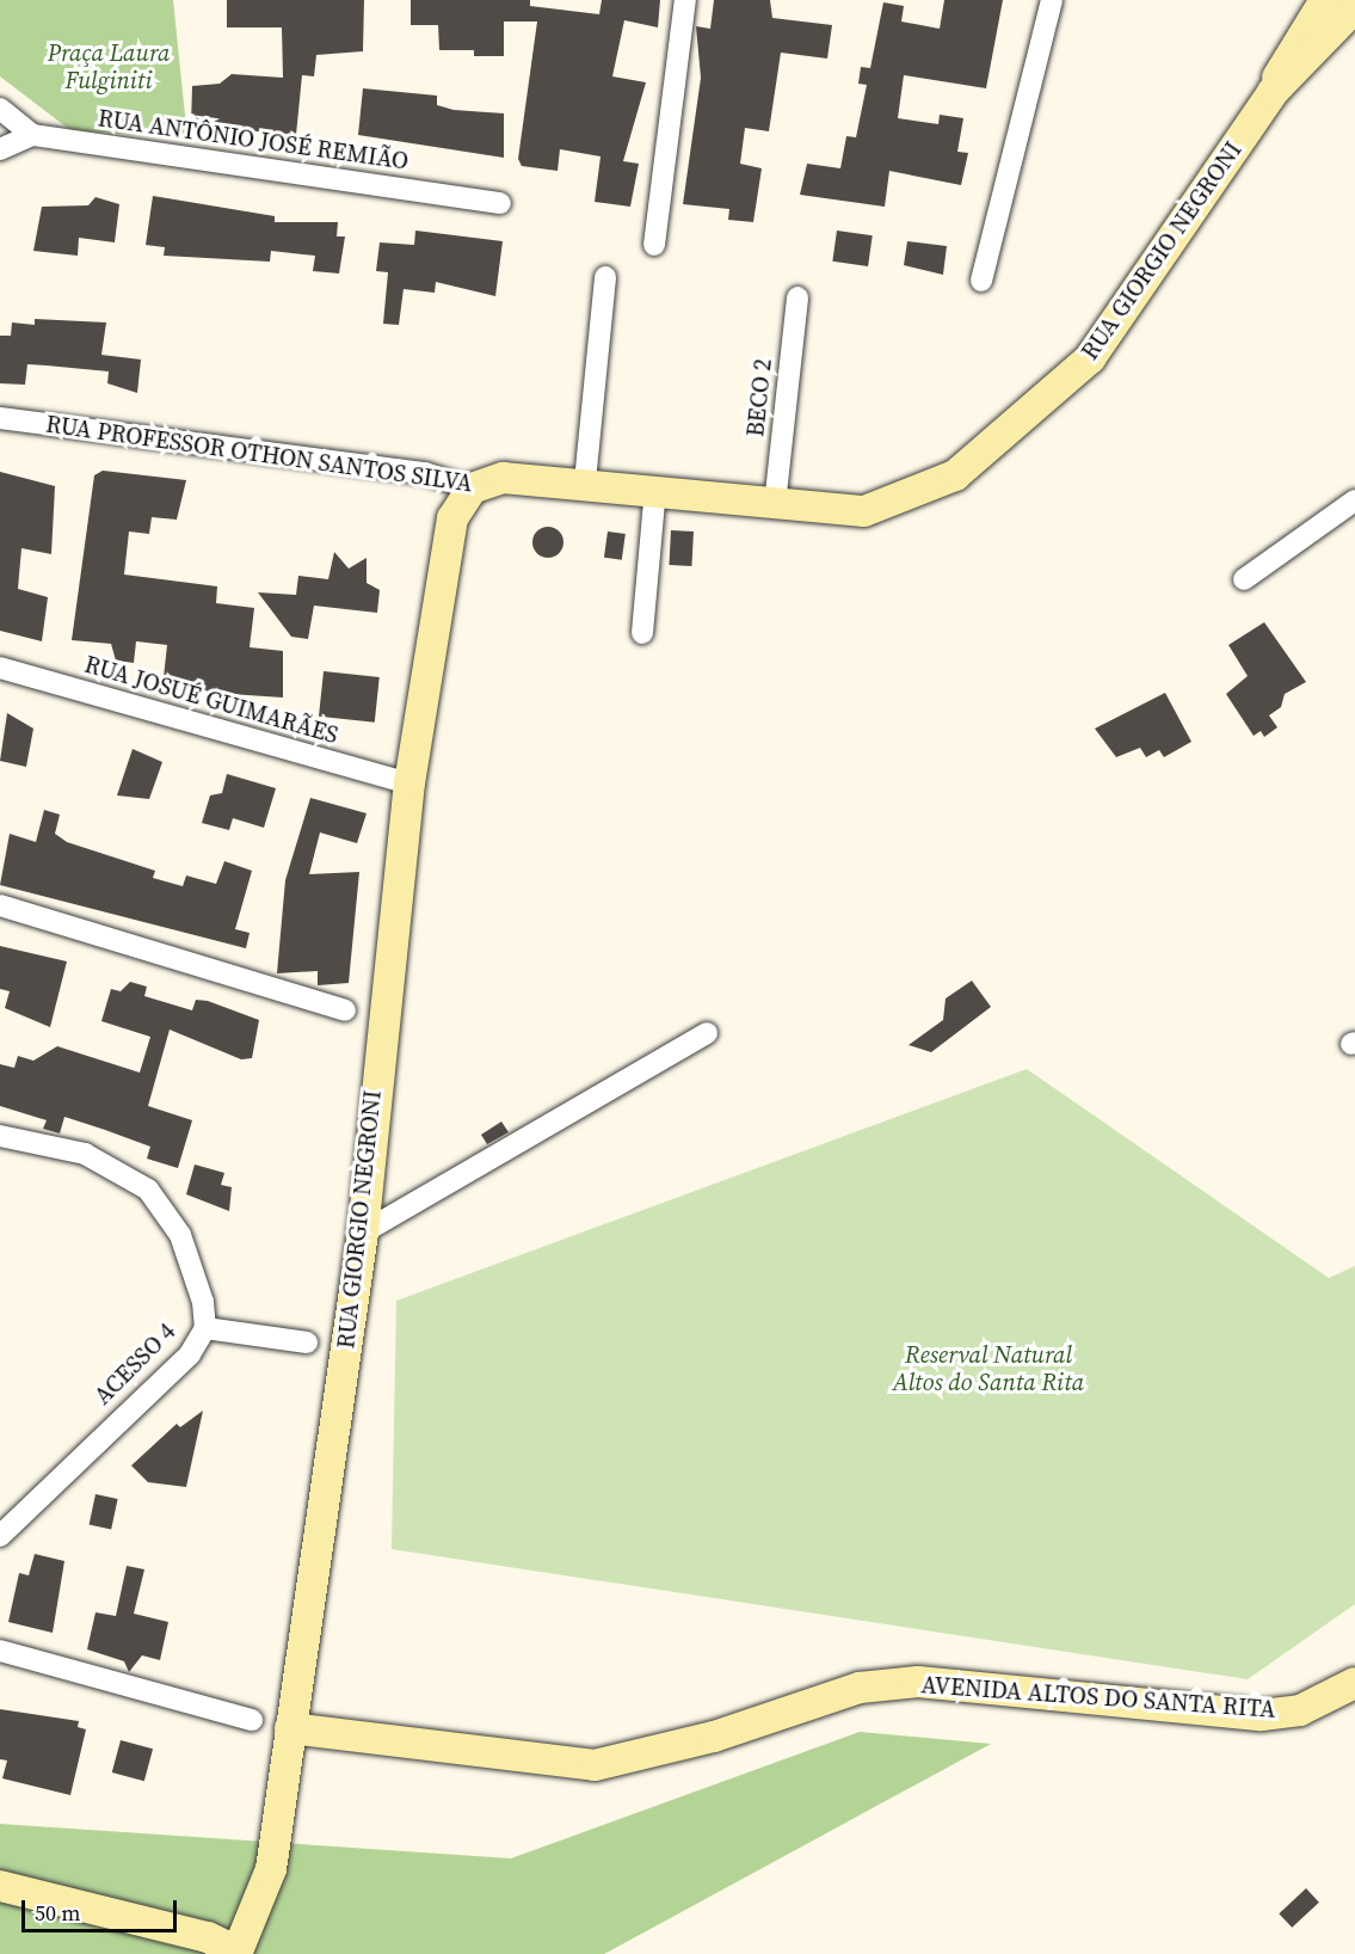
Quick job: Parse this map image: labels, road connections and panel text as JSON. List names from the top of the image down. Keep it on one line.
{"streets":{"street":["RUA ANTÔNIO JOSÉ REMIÃO","RUA GIORGIO NEGRONI","BECO 2","RUA PROFESSOR OTHON SANTOS SILVA","RUA JOSUÉ GUIMARÃES","ACESSO 4","AVENIDA ALTOS DO SANTA RITA"]},"crossings":[["RUA GIORGIO NEGRONI","BECO 2"],["RUA GIORGIO NEGRONI","RUA PROFESSOR OTHON SANTOS SILVA"],["RUA GIORGIO NEGRONI","RUA JOSUÉ GUIMARÃES"],["RUA GIORGIO NEGRONI","AVENIDA ALTOS DO SANTA RITA"],["BECO 2","RUA PROFESSOR OTHON SANTOS SILVA"]],"parks":["Praça Laura Fulginiti","Reserval Natural Altos do Santa Rita"],"scale_bar":"50 m"}
